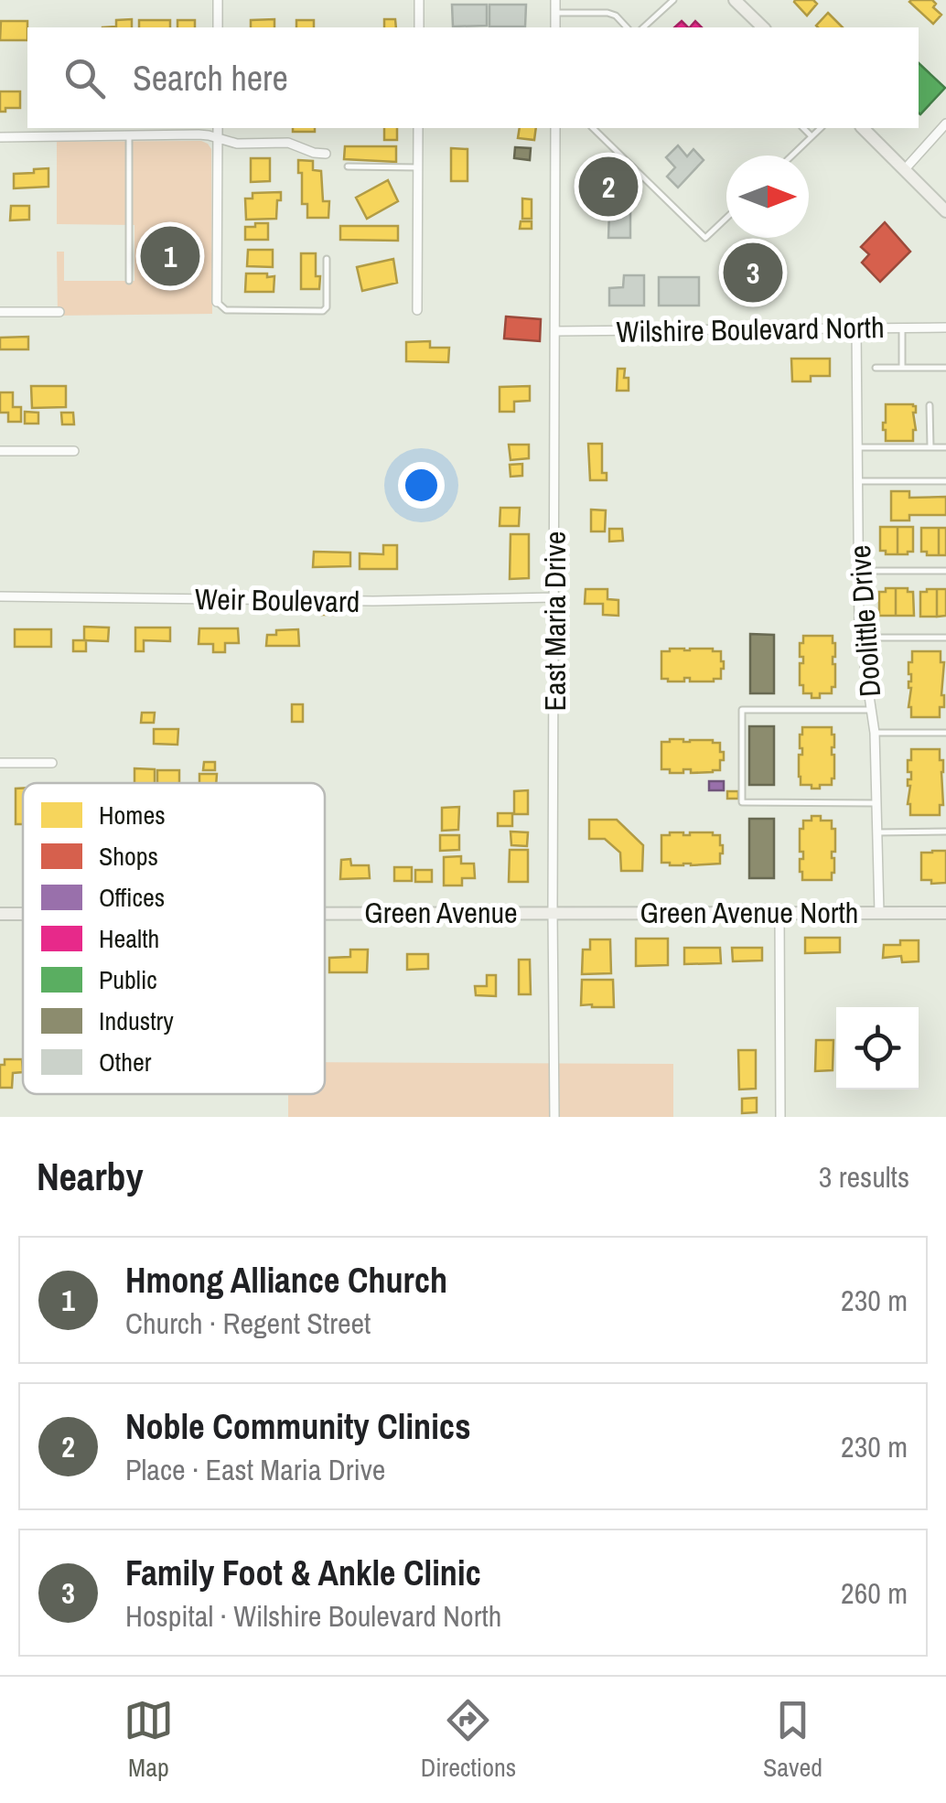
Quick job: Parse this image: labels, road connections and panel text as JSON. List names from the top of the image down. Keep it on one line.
{"streets":{"street":["Wilshire Boulevard North","Weir Boulevard","East Maria Drive","Doolittle Drive","Green Avenue","Green Avenue North"]},"crossings":[["Wilshire Boulevard North","East Maria Drive"],["Wilshire Boulevard North","Doolittle Drive"],["Weir Boulevard","East Maria Drive"],["East Maria Drive","Green Avenue"],["East Maria Drive","Green Avenue North"],["Doolittle Drive","Green Avenue North"],["Green Avenue","Green Avenue North"]],"legend":["Homes","Shops","Offices","Health","Public","Industry","Other"],"north":"right","page":{"search":"Search here","pins":["2","1","3"],"heading":["Nearby","3 results"],"list":[{"mark":"1","name":"Hmong Alliance Church","note":"Church · Regent Street","value":"230 m"},{"mark":"2","name":"Noble Community Clinics","note":"Place · East Maria Drive","value":"230 m"},{"mark":"3","name":"Family Foot & Ankle Clinic","note":"Hospital · Wilshire Boulevard North","value":"260 m"}],"nav":["Map","Directions","Saved"]}}
